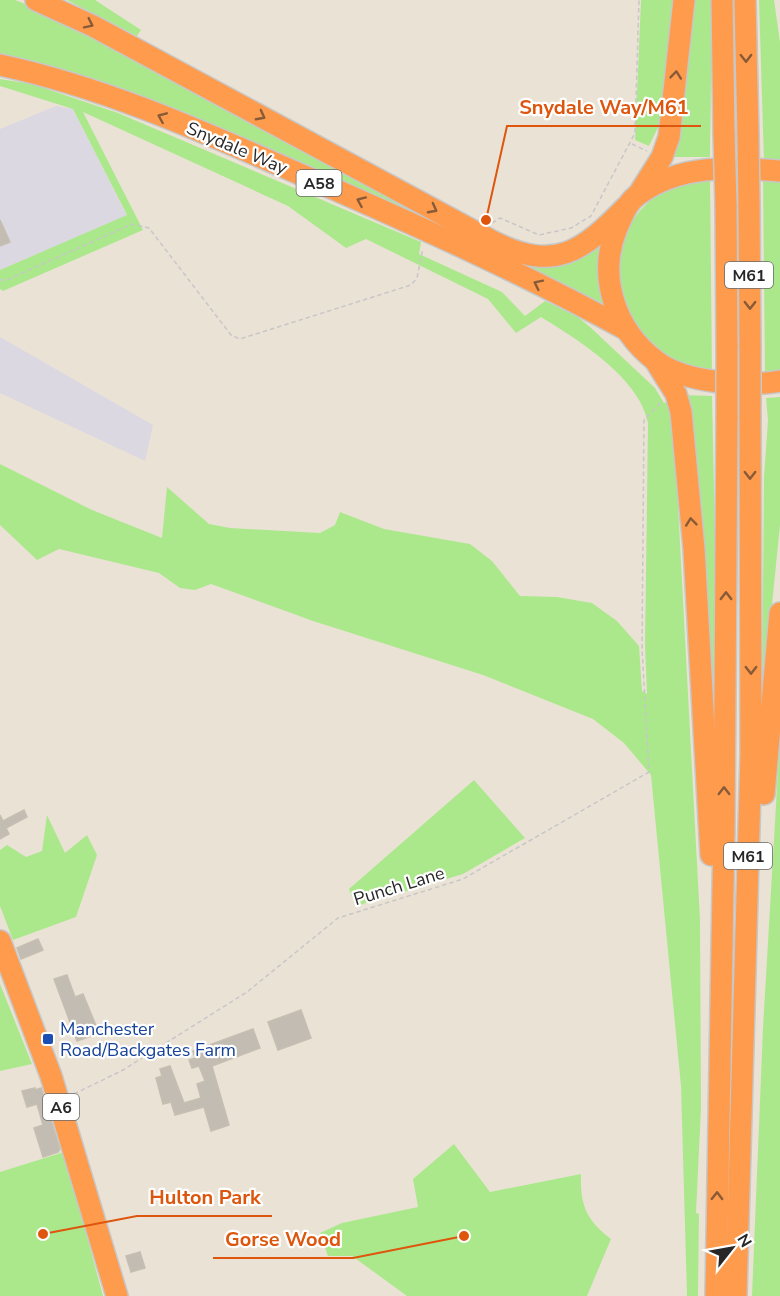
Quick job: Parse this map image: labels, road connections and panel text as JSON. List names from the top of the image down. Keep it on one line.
{"streets":{"highway":["Snydale Way","A58","M61","A6"],"path":["Punch Lane"]},"crossings":[["Snydale Way","A58"],["Punch Lane","A6"]],"places":{"other":["Snydale Way/M61","Hulton Park","Gorse Wood"],"transit":["Manchester Road/Backgates Farm"]},"north":"top right"}
